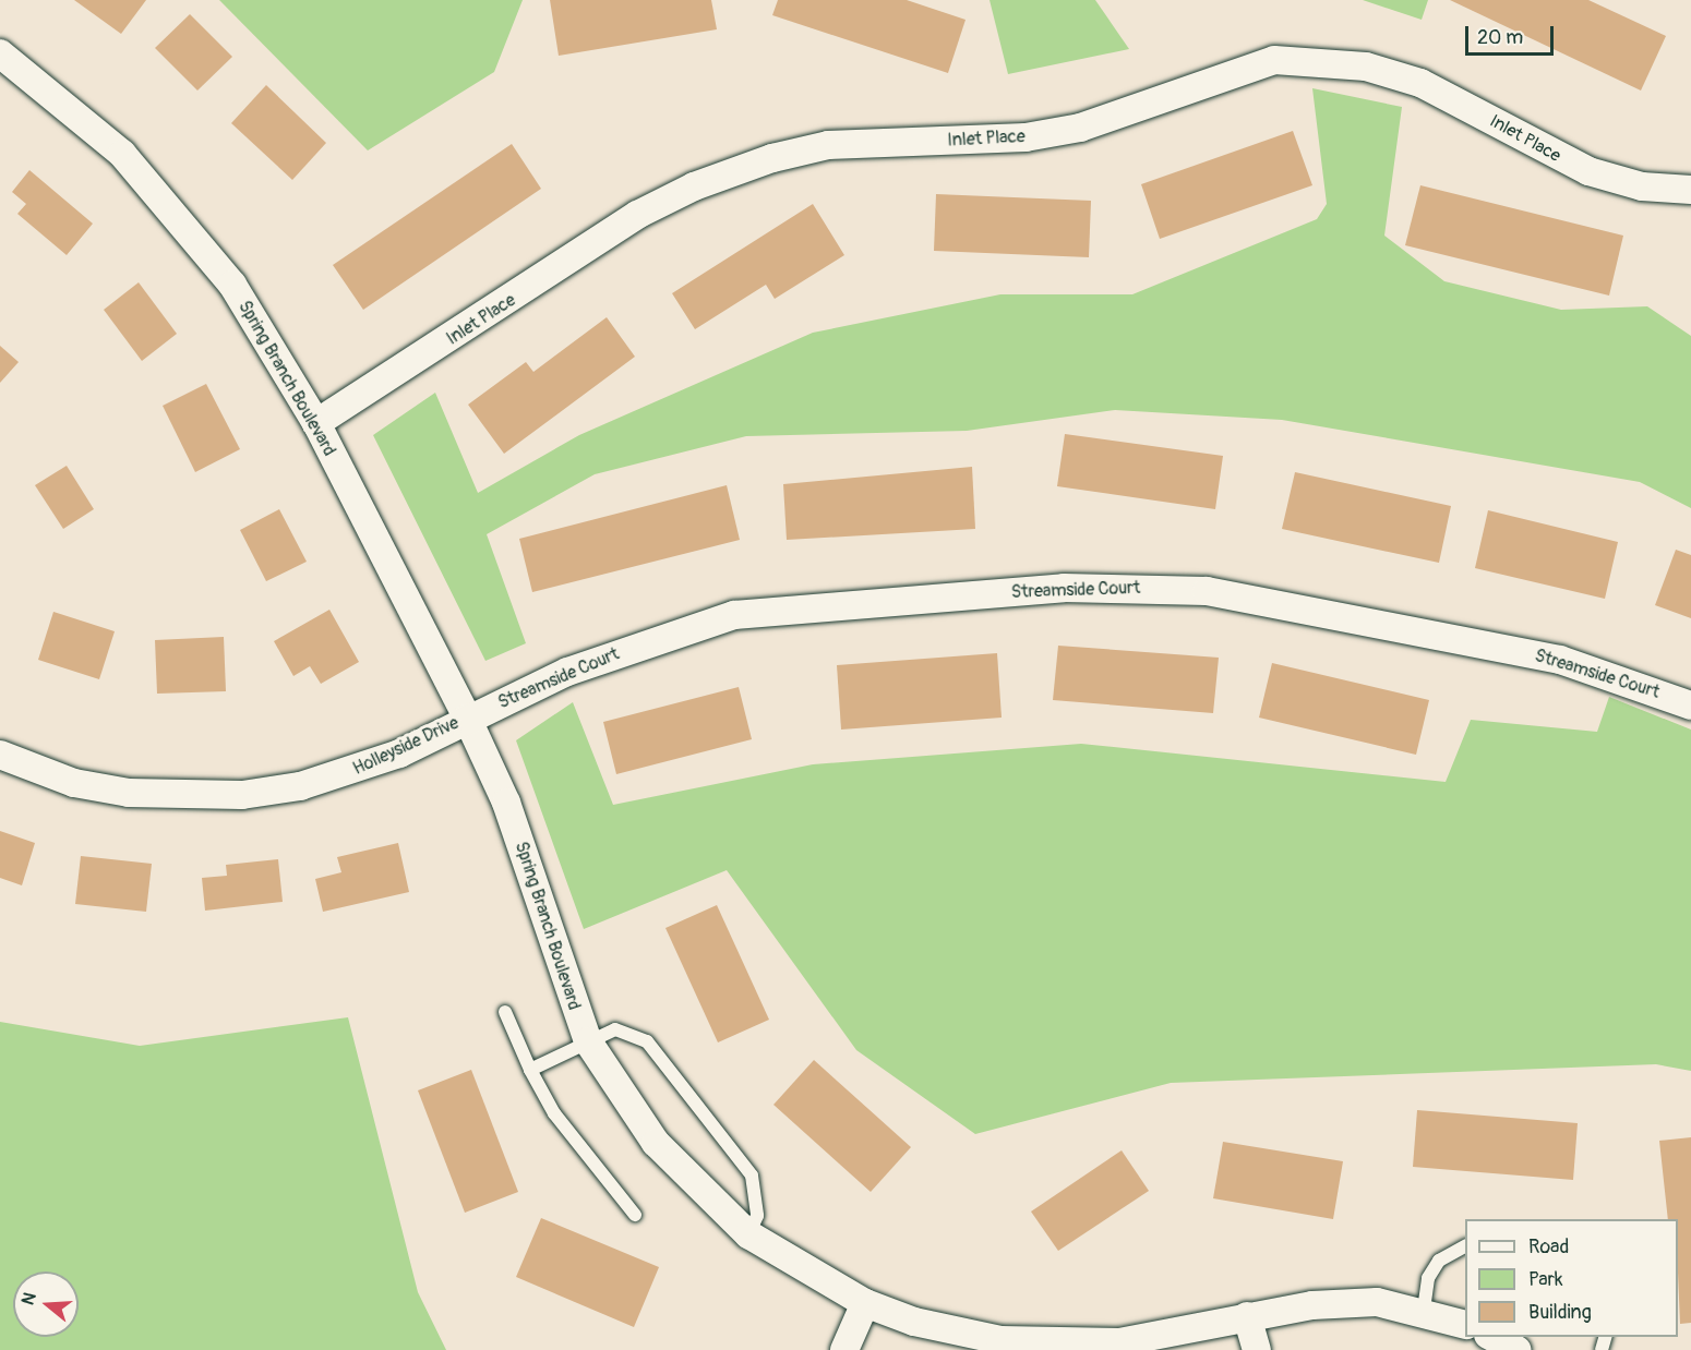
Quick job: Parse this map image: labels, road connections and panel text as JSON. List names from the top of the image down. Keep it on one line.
{"streets":{"street":["Inlet Place","Spring Branch Boulevard","Streamside Court","Holleyside Drive"]},"crossings":[["Inlet Place","Spring Branch Boulevard"],["Spring Branch Boulevard","Streamside Court"],["Spring Branch Boulevard","Holleyside Drive"],["Streamside Court","Holleyside Drive"]],"legend":["Road","Park","Building"],"scale_bar":"20 m","north":"left"}
